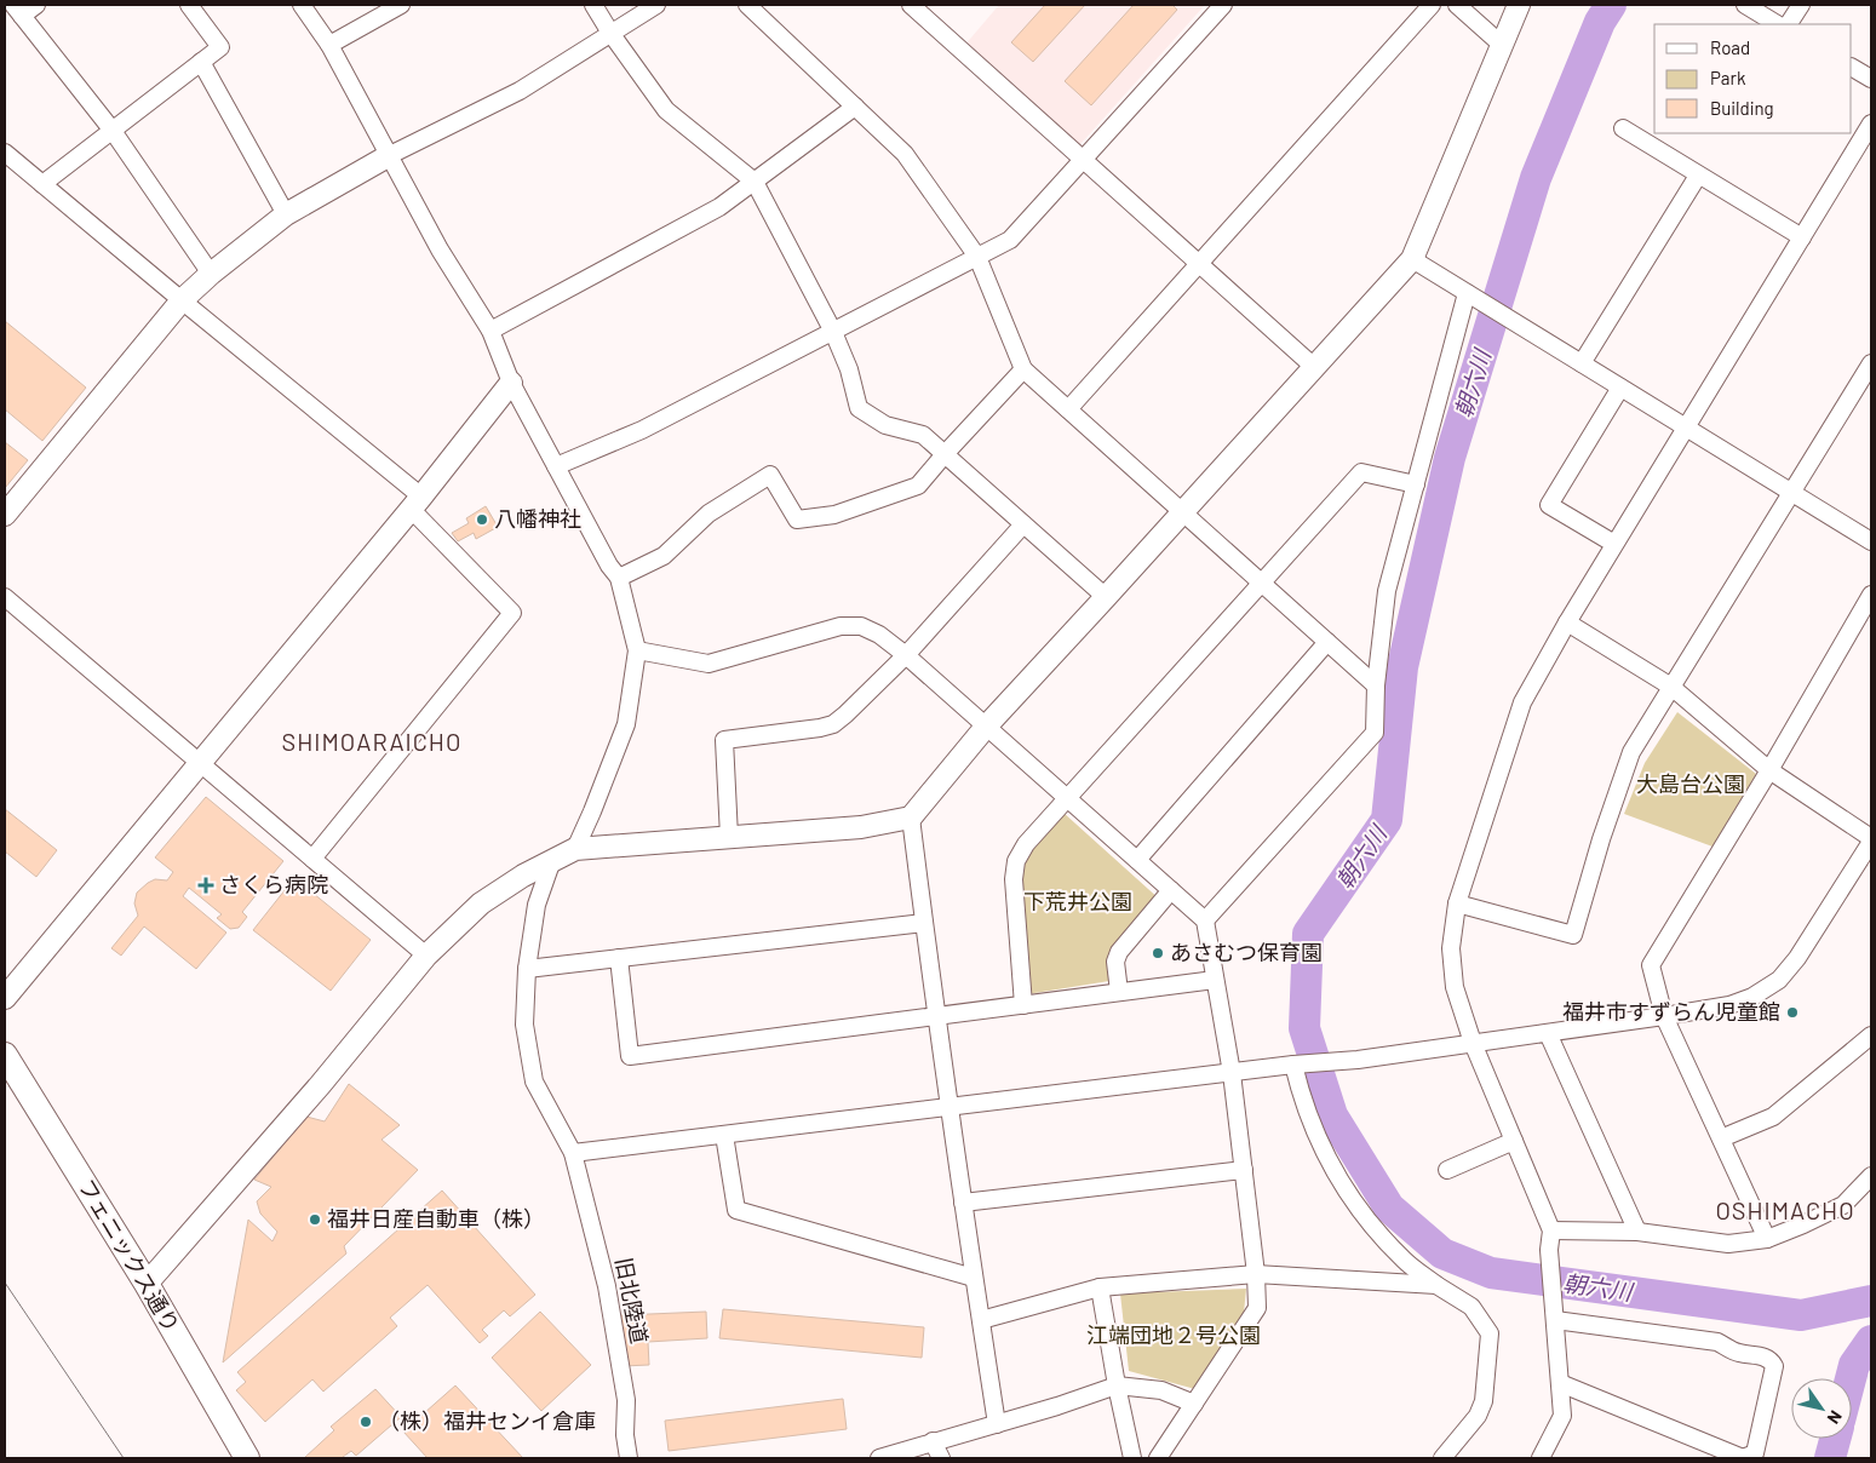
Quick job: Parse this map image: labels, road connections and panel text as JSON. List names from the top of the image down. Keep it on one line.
{"streets":{"main road":["フェニックス通り"],"street":["旧北陸道"]},"districts":["SHIMOARAICHO","OSHIMACHO"],"water":["朝六川"],"parks":["大島台公園","下荒井公園","江端団地２号公園"],"places":{"other":["八幡神社","あさむつ保育園","福井市すずらん児童館","福井日産自動車（株）","（株）福井センイ倉庫"],"health":["さくら病院"]},"legend":["Road","Park","Building"],"north":"bottom right"}
